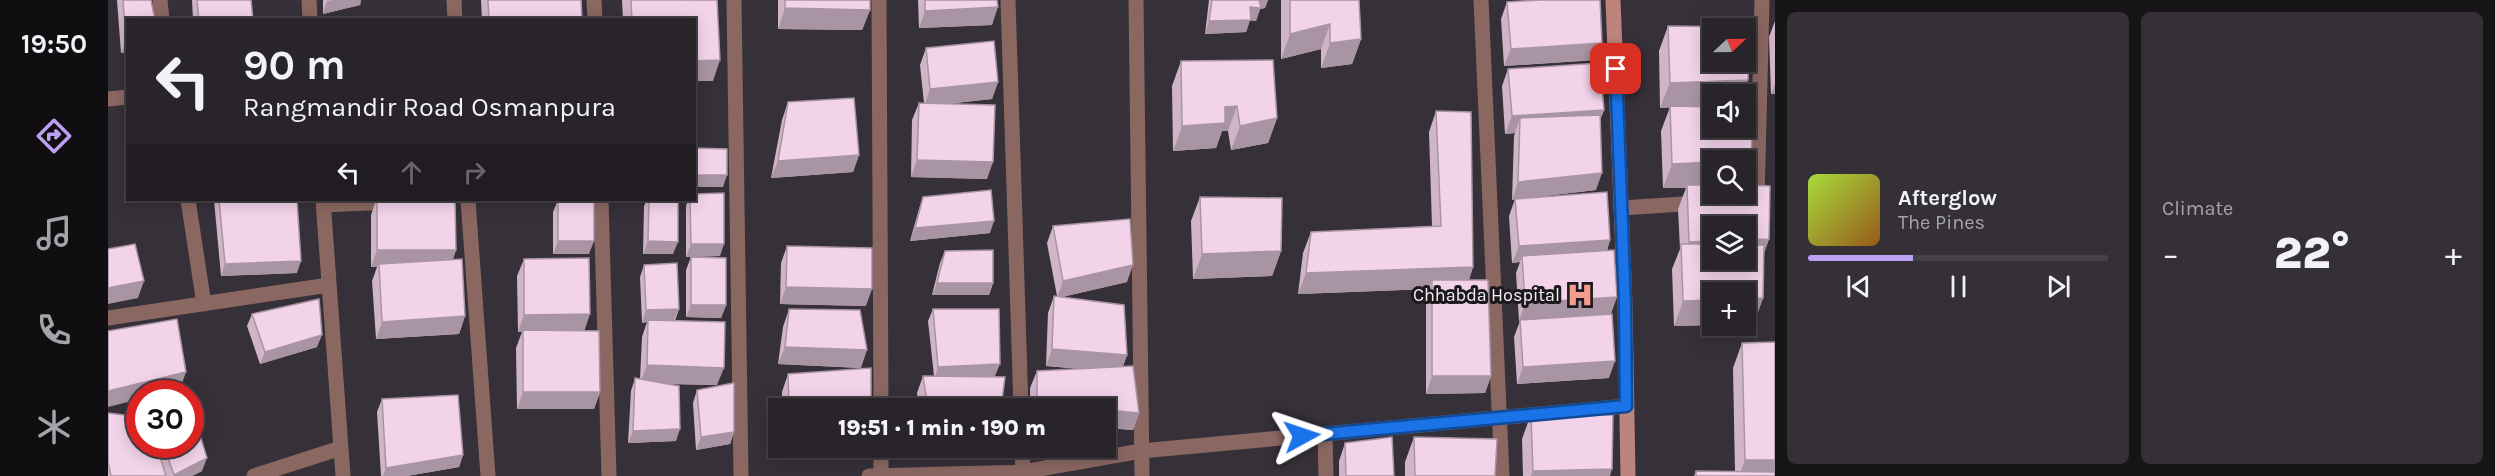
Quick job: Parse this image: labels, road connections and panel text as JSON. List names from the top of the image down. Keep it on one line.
{"places":{"hospital":["Chhabda Hospital"]},"north":"right","page":{"tabs":"19:50","tile":"Climate","map_buttons":"+","turn":["90 m","Rangmandir Road Osmanpura"],"song":["Afterglow","The Pines"],"heat":["−","22°","+"],"limit":"30","trip":"19:51 · 1 min · 190 m"}}
